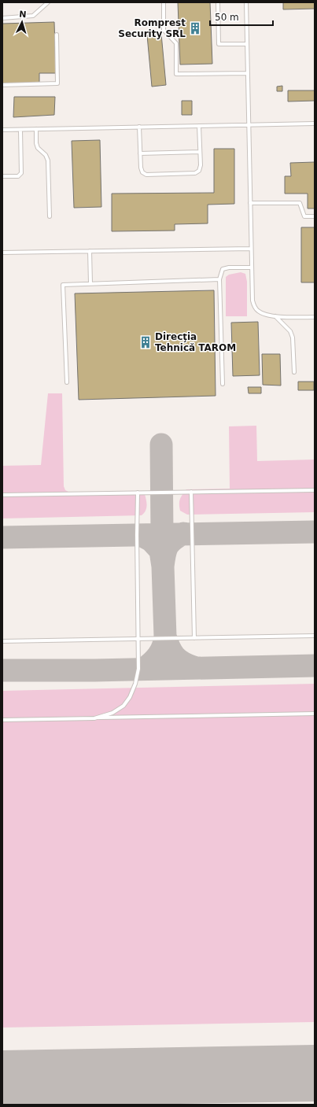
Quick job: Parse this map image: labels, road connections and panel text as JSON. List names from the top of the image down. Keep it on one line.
{"places":{"building":["Romprest Security SRL","Direcţia Tehnică TAROM"]},"scale_bar":"50 m","north":"top"}
